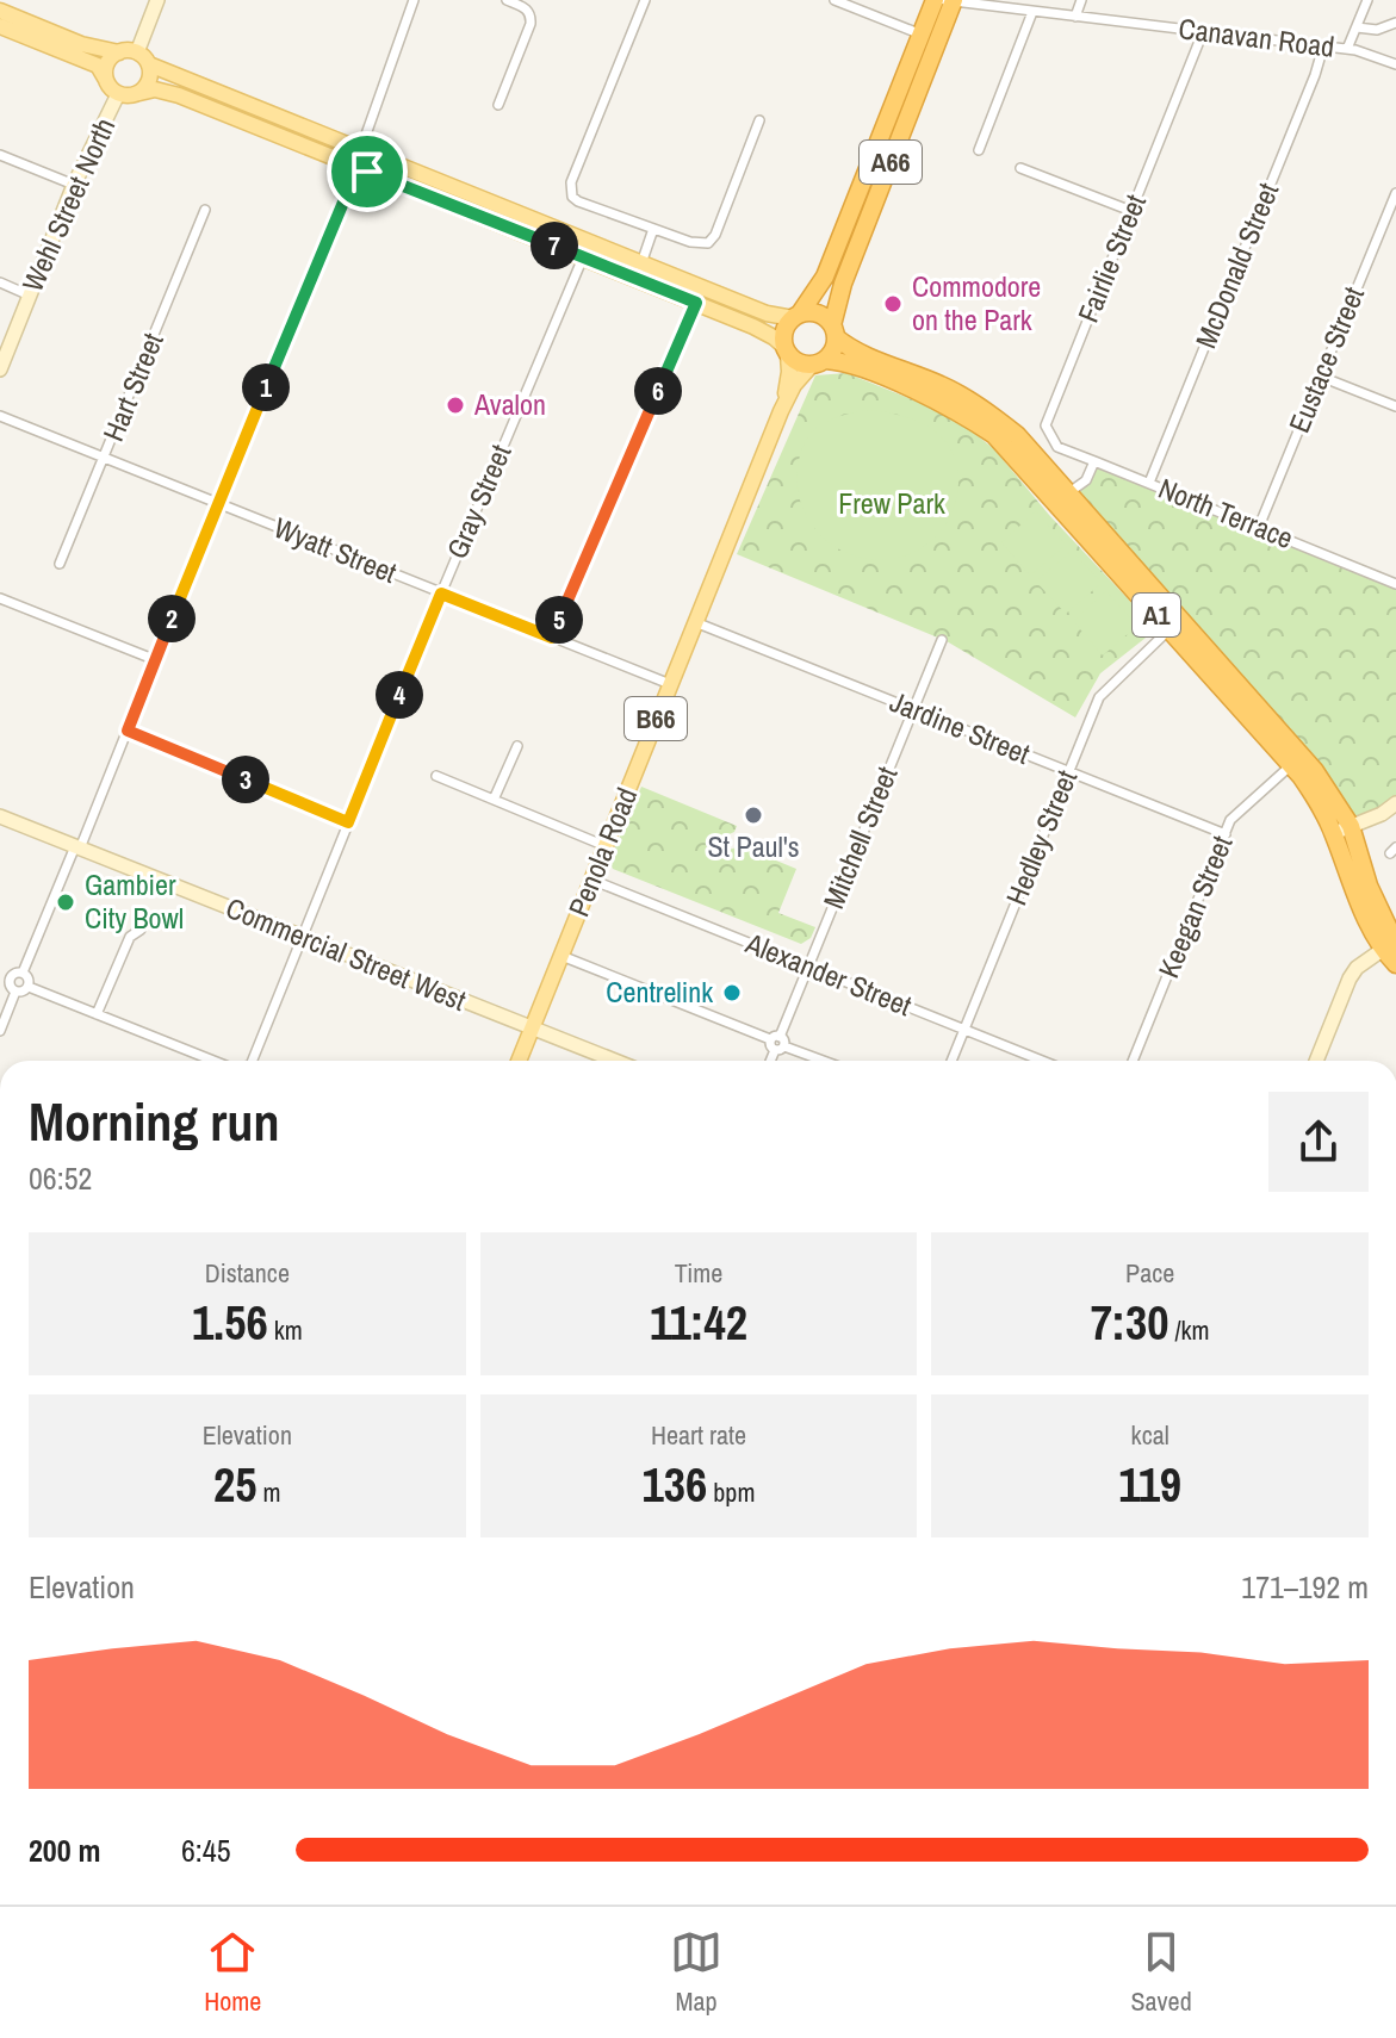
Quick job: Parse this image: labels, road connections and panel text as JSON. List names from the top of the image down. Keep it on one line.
{"streets":{"highway":["A66","A1"],"main road":["B66","Penola Road"],"street":["Canavan Road","Wehl Street North","Fairlie Street","McDonald Street","Eustace Street","Hart Street","Gray Street","North Terrace","Wyatt Street","Jardine Street","Mitchell Street","Hedley Street","Keegan Street","Commercial Street West","Alexander Street"]},"crossings":[["Canavan Road","A66"],["Canavan Road","Fairlie Street"],["Canavan Road","McDonald Street"],["A66","A1"],["A66","Penola Road"],["Fairlie Street","North Terrace"],["McDonald Street","North Terrace"],["Eustace Street","North Terrace"],["Hart Street","Wyatt Street"],["Gray Street","Wyatt Street"],["Gray Street","Commercial Street West"],["Wyatt Street","Penola Road"],["A1","Hedley Street"],["A1","Penola Road"],["A1","Keegan Street"],["B66","Penola Road"],["B66","Commercial Street West"],["Jardine Street","Mitchell Street"],["Jardine Street","Hedley Street"],["Jardine Street","Penola Road"],["Jardine Street","Keegan Street"],["Mitchell Street","Alexander Street"],["Hedley Street","Alexander Street"],["Penola Road","Commercial Street West"],["Penola Road","Alexander Street"]],"parks":["Frew Park"],"places":["Commodore on the Park","Avalon","St Paul's","Gambier City Bowl","Centrelink"],"page":{"pins":["7","1","6","2","5","4","3"],"heading":["Morning run","06:52"],"stats":[["Distance","1.56 km"],["Time","11:42"],["Pace","7:30 /km"],["Elevation","25 m"],["Heart rate","136 bpm"],["kcal","119"]],"chart":["Elevation","171–192 m"],"list":[{"name":"200 m","note":"6:45"}],"tabs":["Home","Map","Saved"]}}
